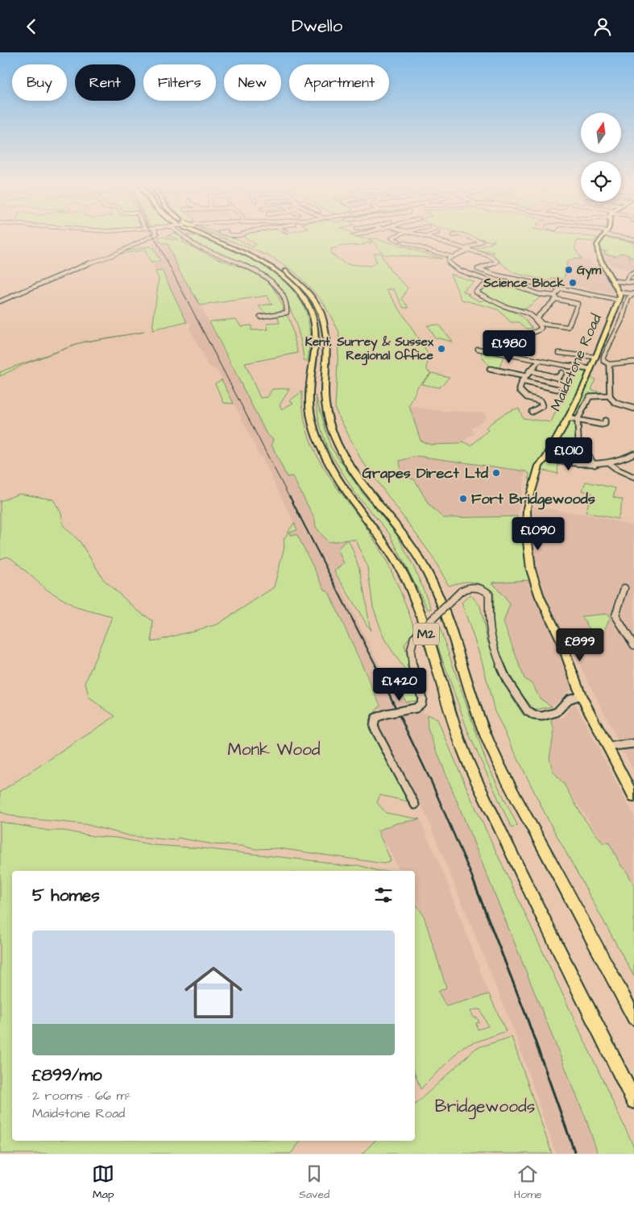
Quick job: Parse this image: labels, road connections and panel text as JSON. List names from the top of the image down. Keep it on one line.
{"streets":{"highway":["M2"],"main road":["Maidstone Road"]},"parks":["Monk Wood","Bridgewoods"],"places":["Gym","Science Block","Kent, Surrey & Sussex Regional Office","Grapes Direct Ltd","Fort Bridgewoods"],"north":"top","page":{"header":"Dwello","chip":["Buy","Rent","Filters","New","Apartment"],"price":["£1,980","£1,010","£1,090","£899","£1,420"],"heading":"5 homes","list":[{"name":"£899/mo","note":"2 rooms · 66 m² · Maidstone Road"}],"tabs":["Map","Saved","Home"]}}
